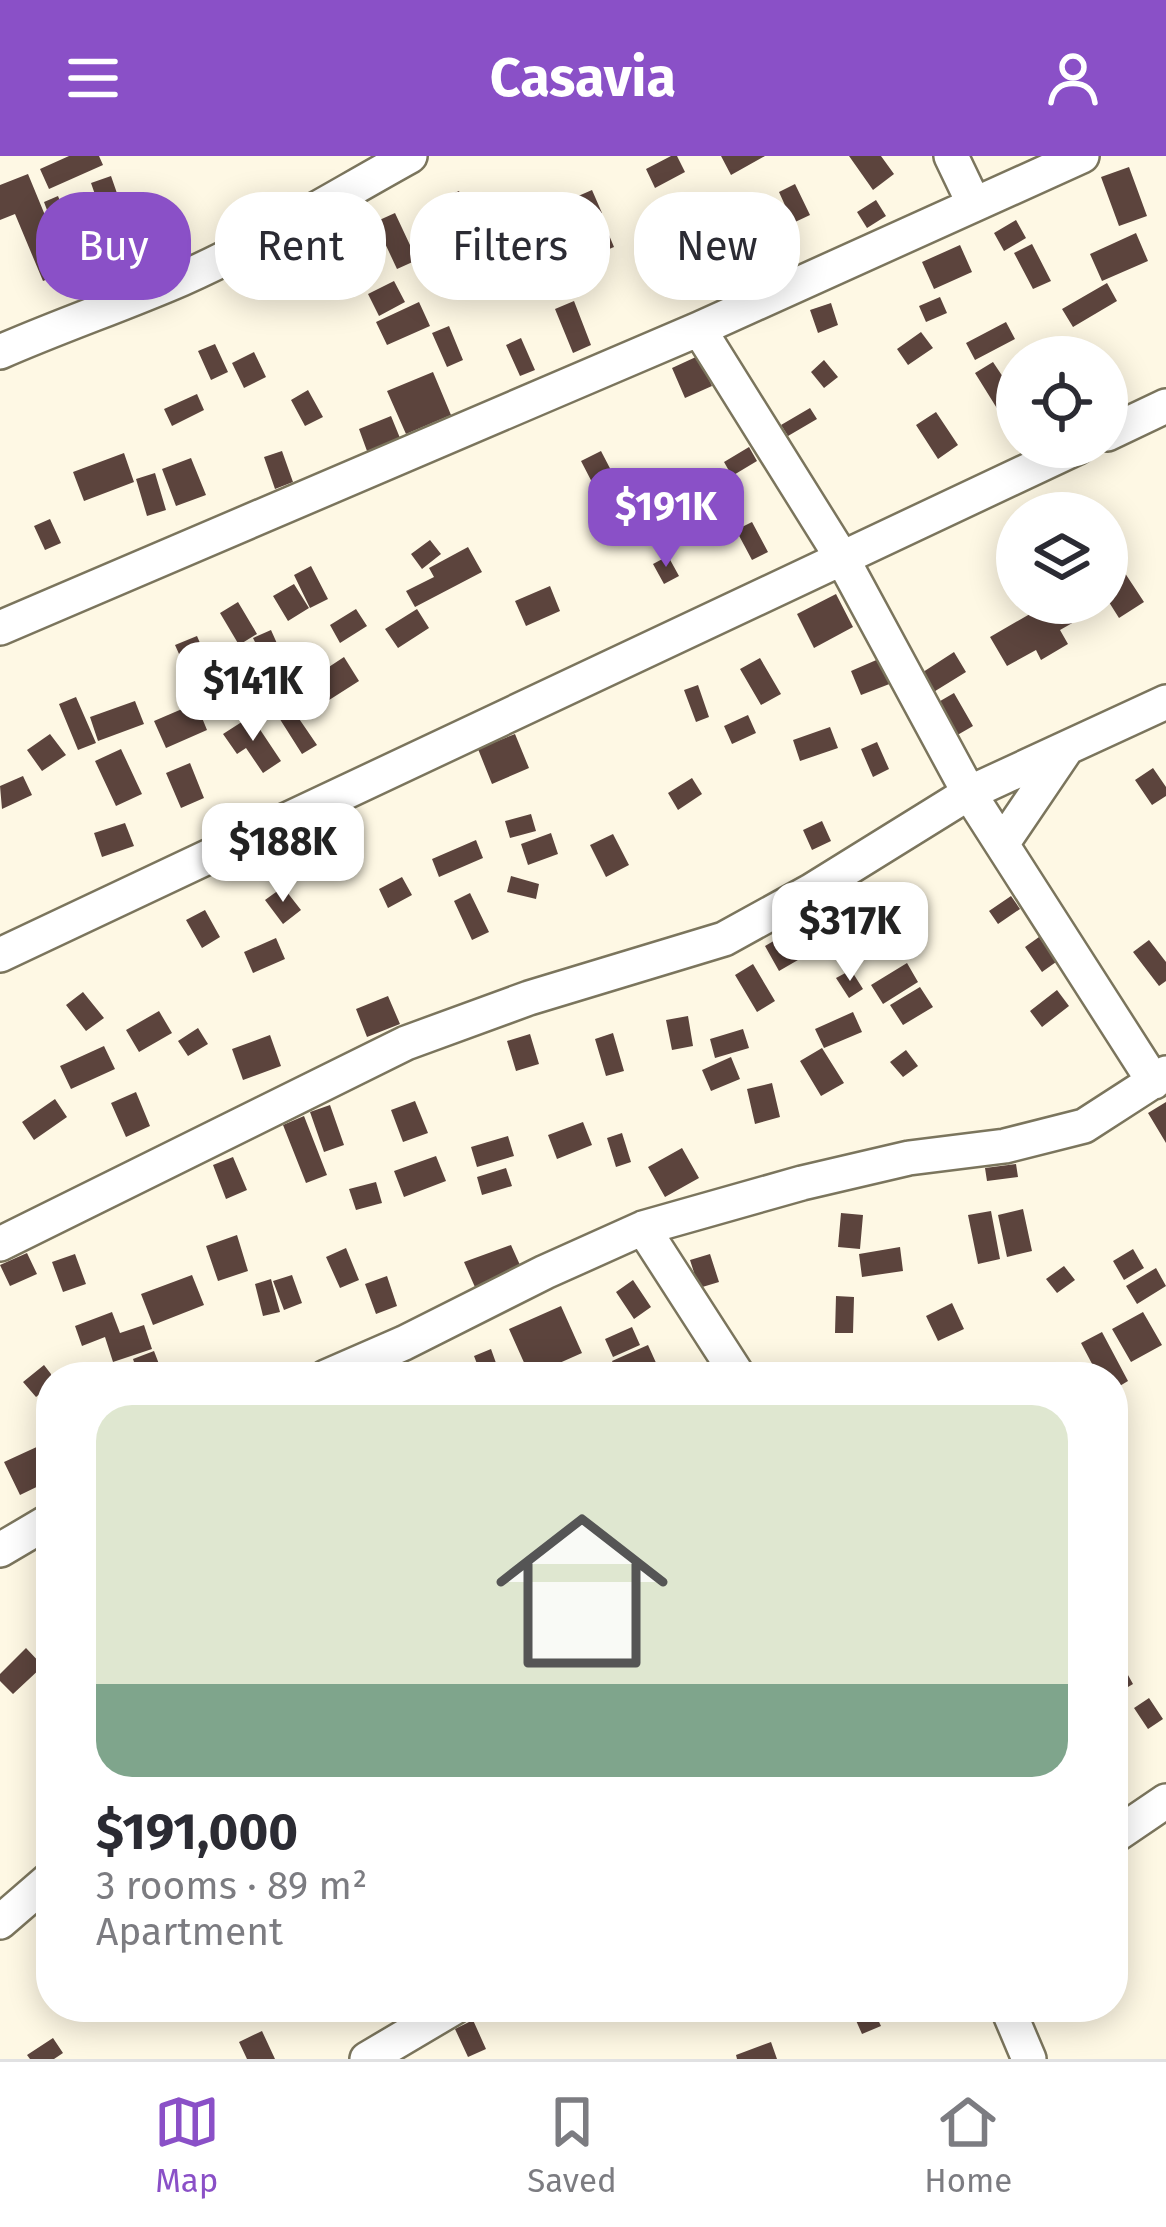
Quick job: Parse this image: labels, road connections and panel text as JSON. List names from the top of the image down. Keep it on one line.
{"page":{"header":"Casavia","chip":["Buy","Rent","Filters","New"],"price":["$191K","$141K","$188K","$317K"],"list":[{"name":"$191,000","note":"3 rooms · 89 m² · Apartment"}],"tabs":["Map","Saved","Home"]}}
